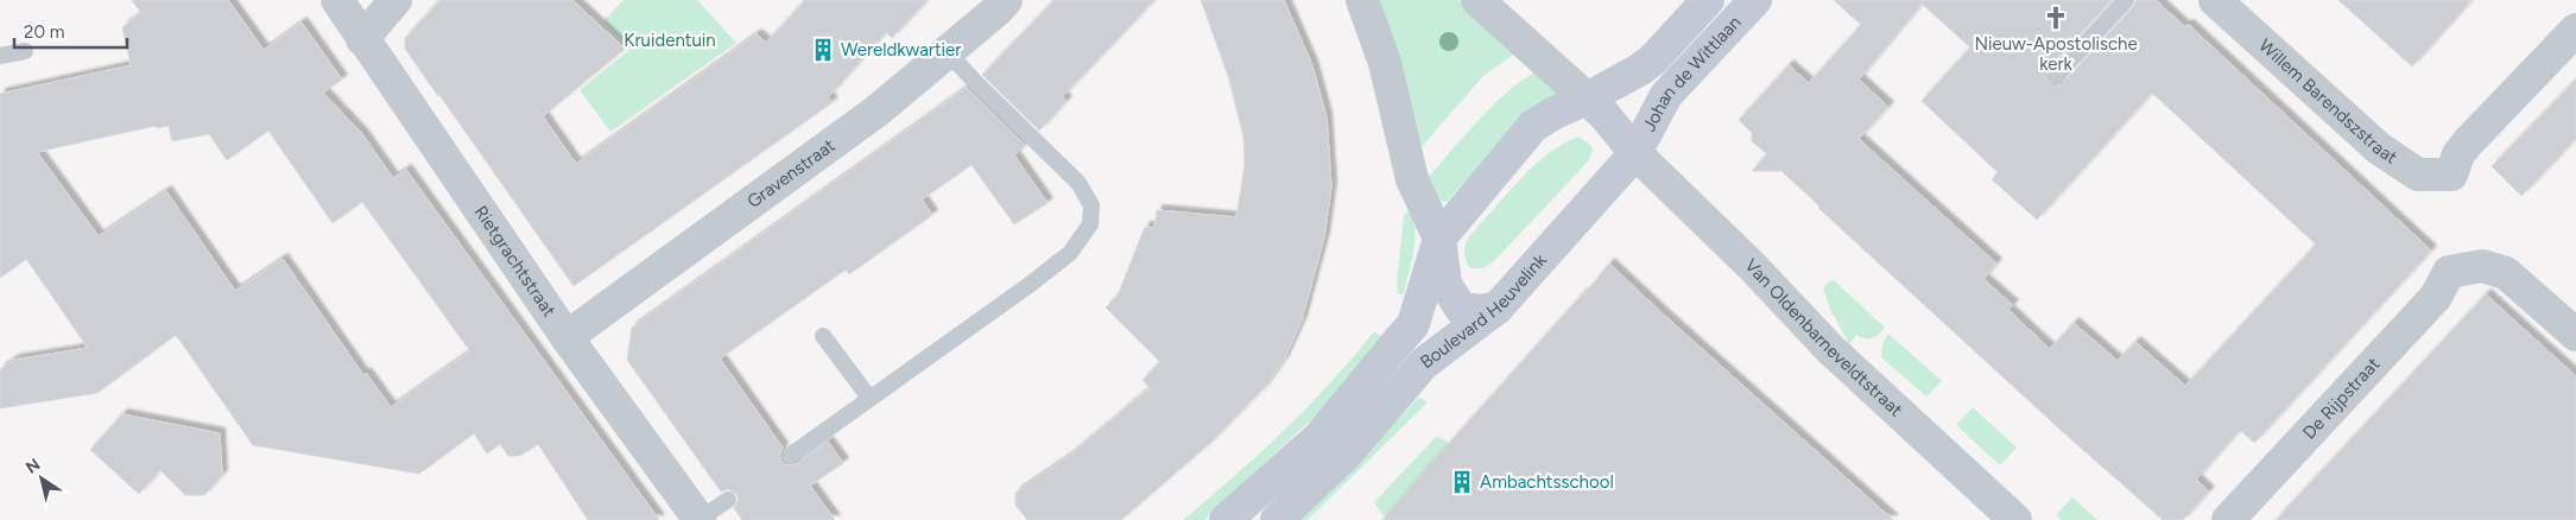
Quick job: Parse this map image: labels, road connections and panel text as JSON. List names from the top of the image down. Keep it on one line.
{"streets":{"main road":["Johan de Wittlaan","Boulevard Heuvelink"],"street":["Willem Barendszstraat","Gravenstraat","Rietgrachtstraat","Van Oldenbarneveldtstraat","De Rijpstraat"]},"crossings":[["Johan de Wittlaan","Boulevard Heuvelink"],["Johan de Wittlaan","Van Oldenbarneveldtstraat"],["Gravenstraat","Rietgrachtstraat"],["Boulevard Heuvelink","Van Oldenbarneveldtstraat"]],"parks":["Kruidentuin"],"places":{"church":["Nieuw-Apostolische kerk"],"building":["Wereldkwartier","Ambachtsschool"]},"scale_bar":"20 m","north":"top left"}
